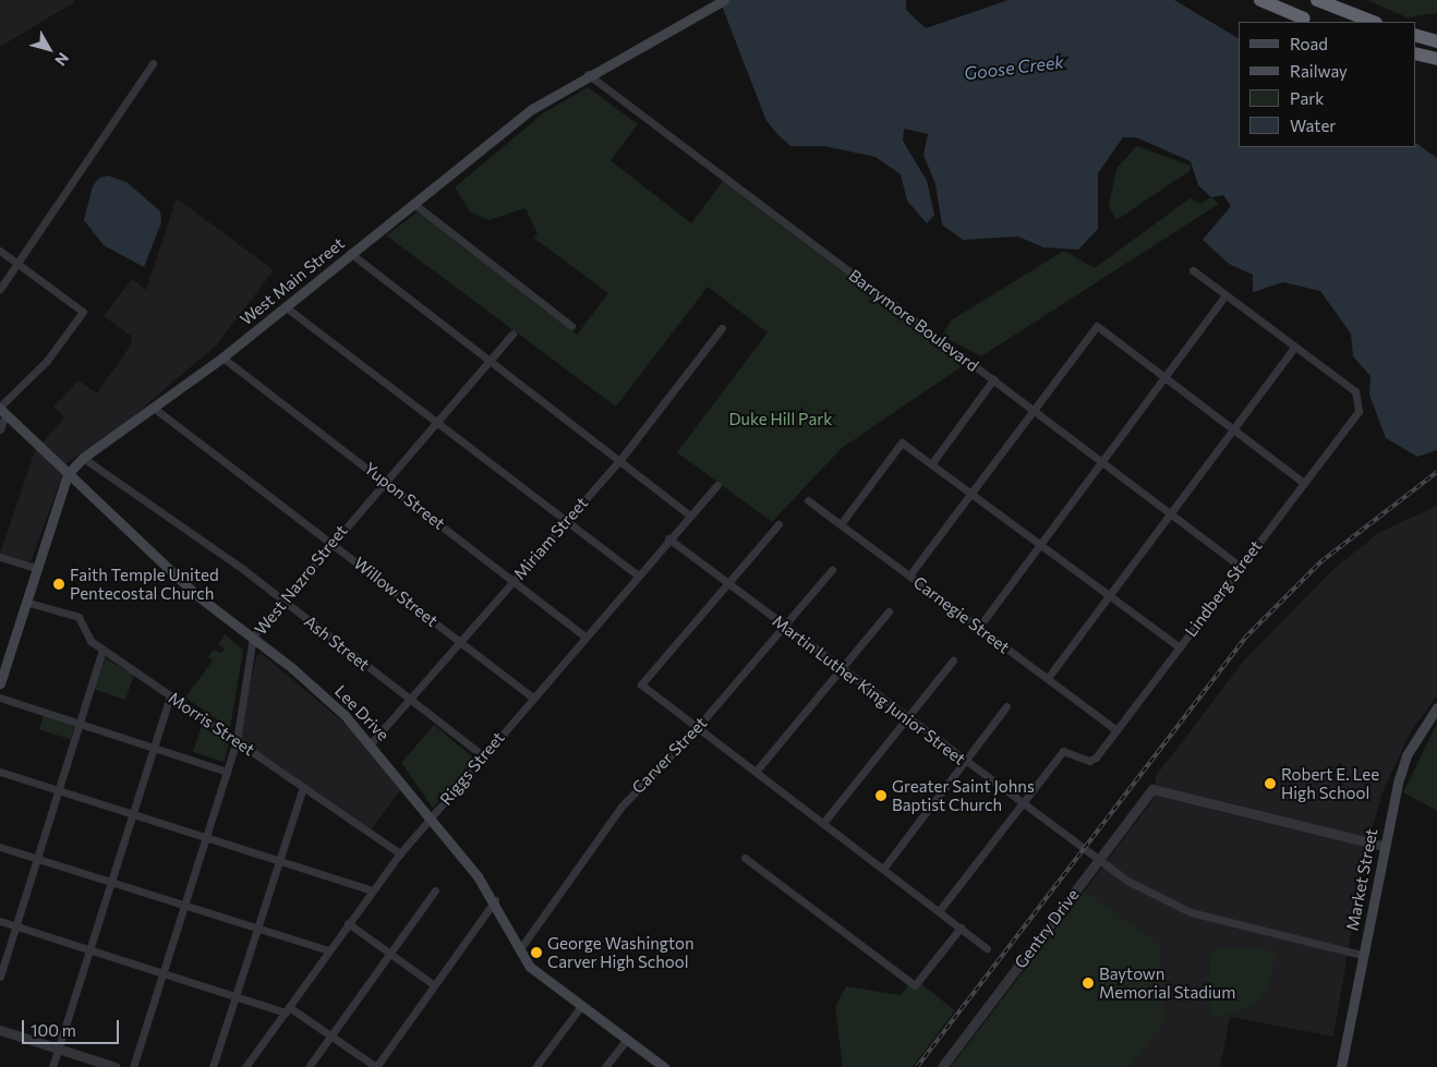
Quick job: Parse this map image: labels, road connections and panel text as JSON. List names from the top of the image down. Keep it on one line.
{"streets":{"main road":["West Main Street","Lee Drive","Market Street"],"street":["Barrymore Boulevard","Yupon Street","Miriam Street","West Nazro Street","Lindberg Street","Willow Street","Carnegie Street","Ash Street","Martin Luther King Junior Street","Morris Street","Carver Street","Riggs Street","Gentry Drive"]},"crossings":[["West Main Street","Barrymore Boulevard"],["West Main Street","Yupon Street"],["West Main Street","Willow Street"],["West Main Street","Ash Street"],["West Main Street","Lee Drive"],["West Main Street","Morris Street"],["Barrymore Boulevard","Lindberg Street"],["Yupon Street","Miriam Street"],["Yupon Street","West Nazro Street"],["Yupon Street","Riggs Street"],["Miriam Street","Willow Street"],["Miriam Street","Ash Street"],["Miriam Street","Lee Drive"],["West Nazro Street","Willow Street"],["West Nazro Street","Ash Street"],["West Nazro Street","Lee Drive"],["West Nazro Street","Morris Street"],["Lindberg Street","Carnegie Street"],["Lindberg Street","Martin Luther King Junior Street"],["Willow Street","Riggs Street"],["Ash Street","Riggs Street"],["Martin Luther King Junior Street","Carver Street"],["Martin Luther King Junior Street","Riggs Street"],["Martin Luther King Junior Street","Market Street"],["Martin Luther King Junior Street","Gentry Drive"],["Lee Drive","Carver Street"],["Lee Drive","Riggs Street"],["Morris Street","Riggs Street"],["Market Street","Gentry Drive"]],"water":["Goose Creek"],"parks":["Duke Hill Park"],"places":["Faith Temple United Pentecostal Church","Robert E. Lee High School","Greater Saint Johns Baptist Church","George Washington Carver High School","Baytown Memorial Stadium"],"legend":["Road","Railway","Park","Water"],"scale_bar":"100 m","north":"bottom right"}
